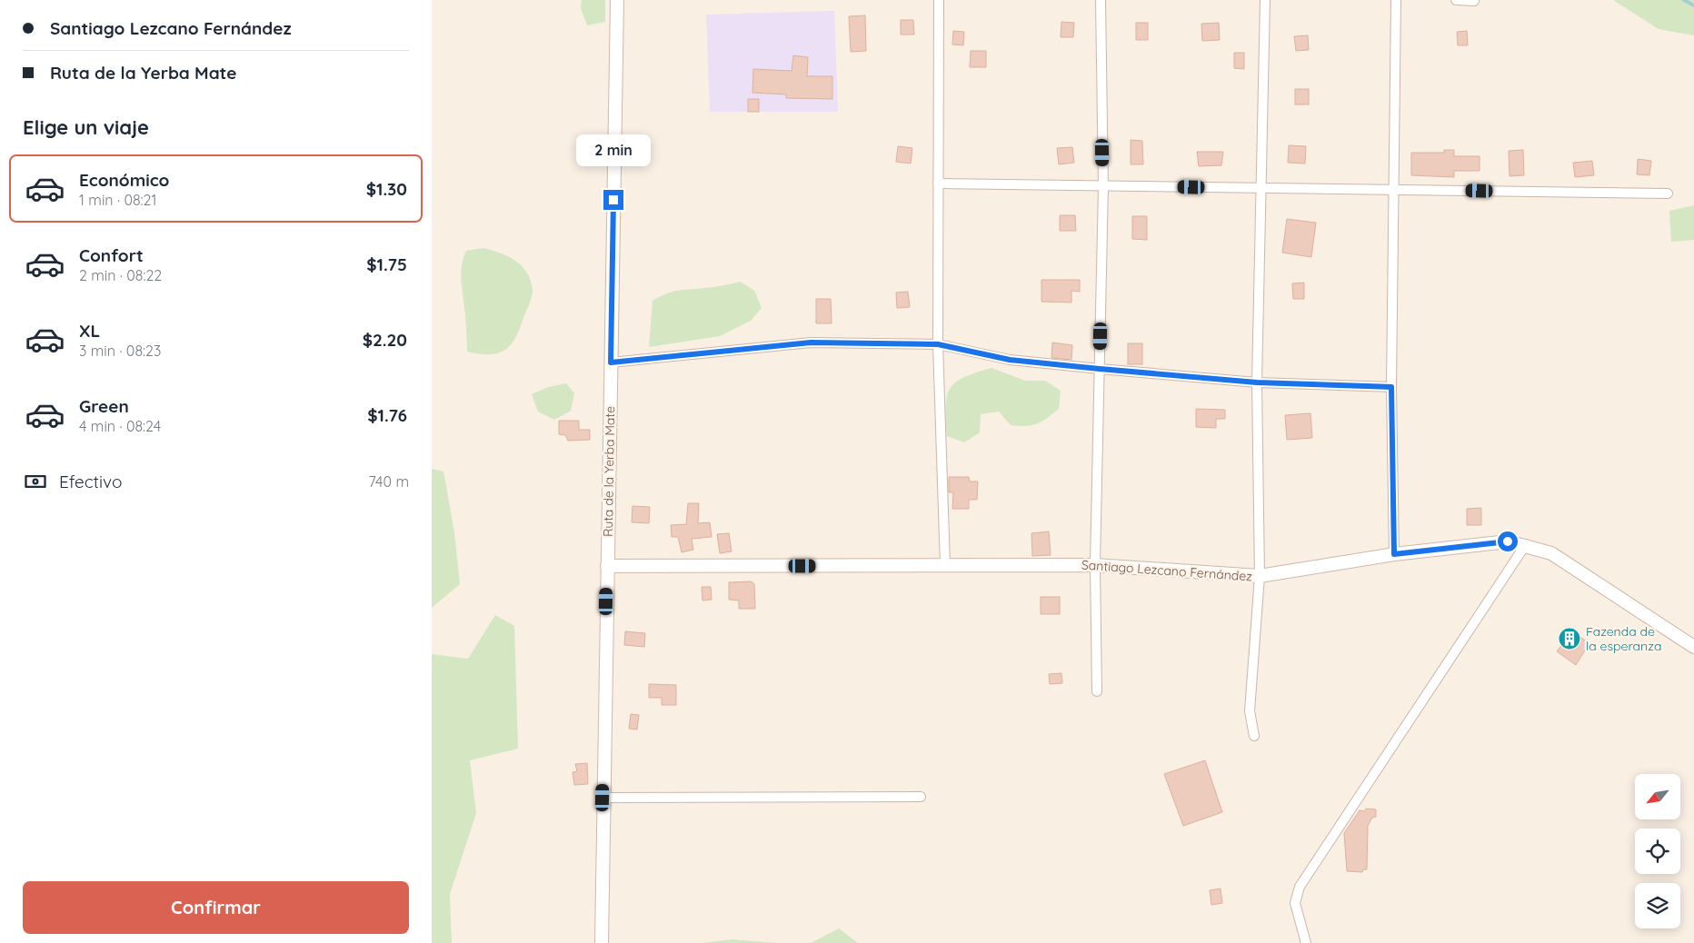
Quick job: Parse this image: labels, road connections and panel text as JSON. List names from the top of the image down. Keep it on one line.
{"streets":{"street":["Ruta de la Yerba Mate","Santiago Lezcano Fernández"]},"crossings":[["Ruta de la Yerba Mate","Santiago Lezcano Fernández"]],"places":{"building":["Fazenda de la esperanza"]},"north":"bottom left","page":{"banner":["Santiago Lezcano Fernández","Ruta de la Yerba Mate"],"heading":"Elige un viaje","bubble":"2 min","list":[{"name":"Económico","note":"1 min · 08:21","value":"$1.30"},{"name":"Confort","note":"2 min · 08:22","value":"$1.75"},{"name":"XL","note":"3 min · 08:23","value":"$2.20"},{"name":"Green","note":"4 min · 08:24","value":"$1.76"}],"pay":["Efectivo","740 m"],"buttons":"Confirmar"}}
